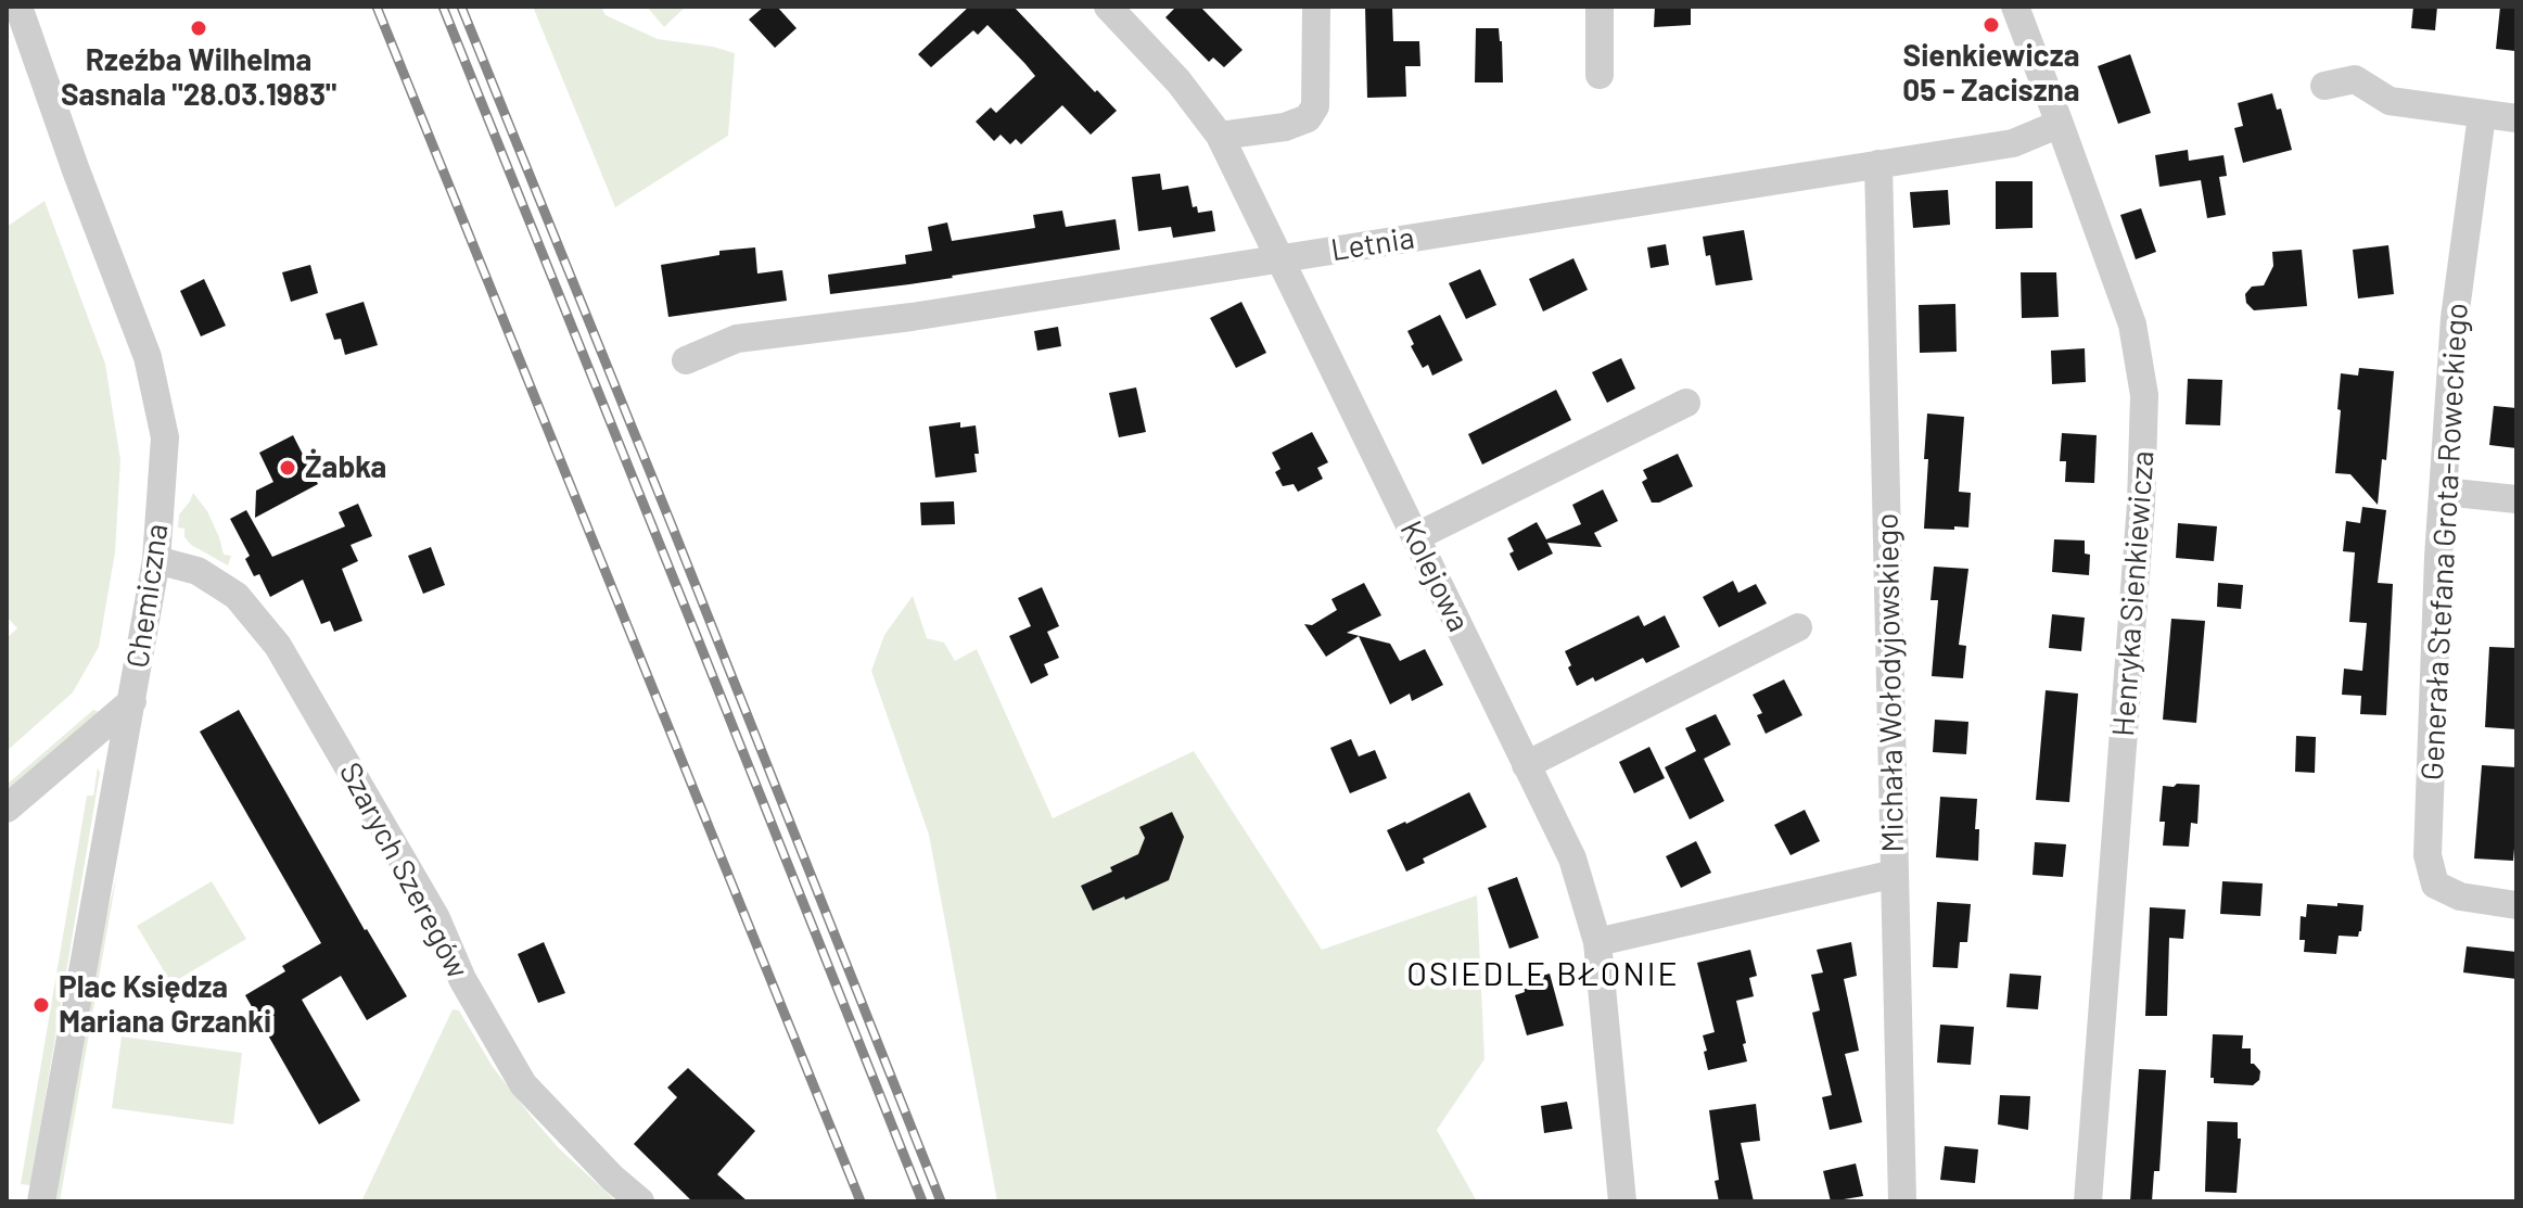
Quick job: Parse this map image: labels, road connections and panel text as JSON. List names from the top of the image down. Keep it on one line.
{"streets":{"street":["Letnia","Generała Stefana Grota-Roweckiego","Kolejowa","Henryka Sienkiewicza","Chemiczna","Michała Wołodyjowskiego","Szarych Szeregów"]},"crossings":[["Letnia","Kolejowa"],["Letnia","Henryka Sienkiewicza"],["Letnia","Michała Wołodyjowskiego"],["Chemiczna","Szarych Szeregów"]],"districts":["OSIEDLE BŁONIE"],"places":["Sienkiewicza 05 - Zaciszna","Rzeźba Wilhelma Sasnala \"28.03.1983\"","Żabka","Plac Księdza Mariana Grzanki"]}
